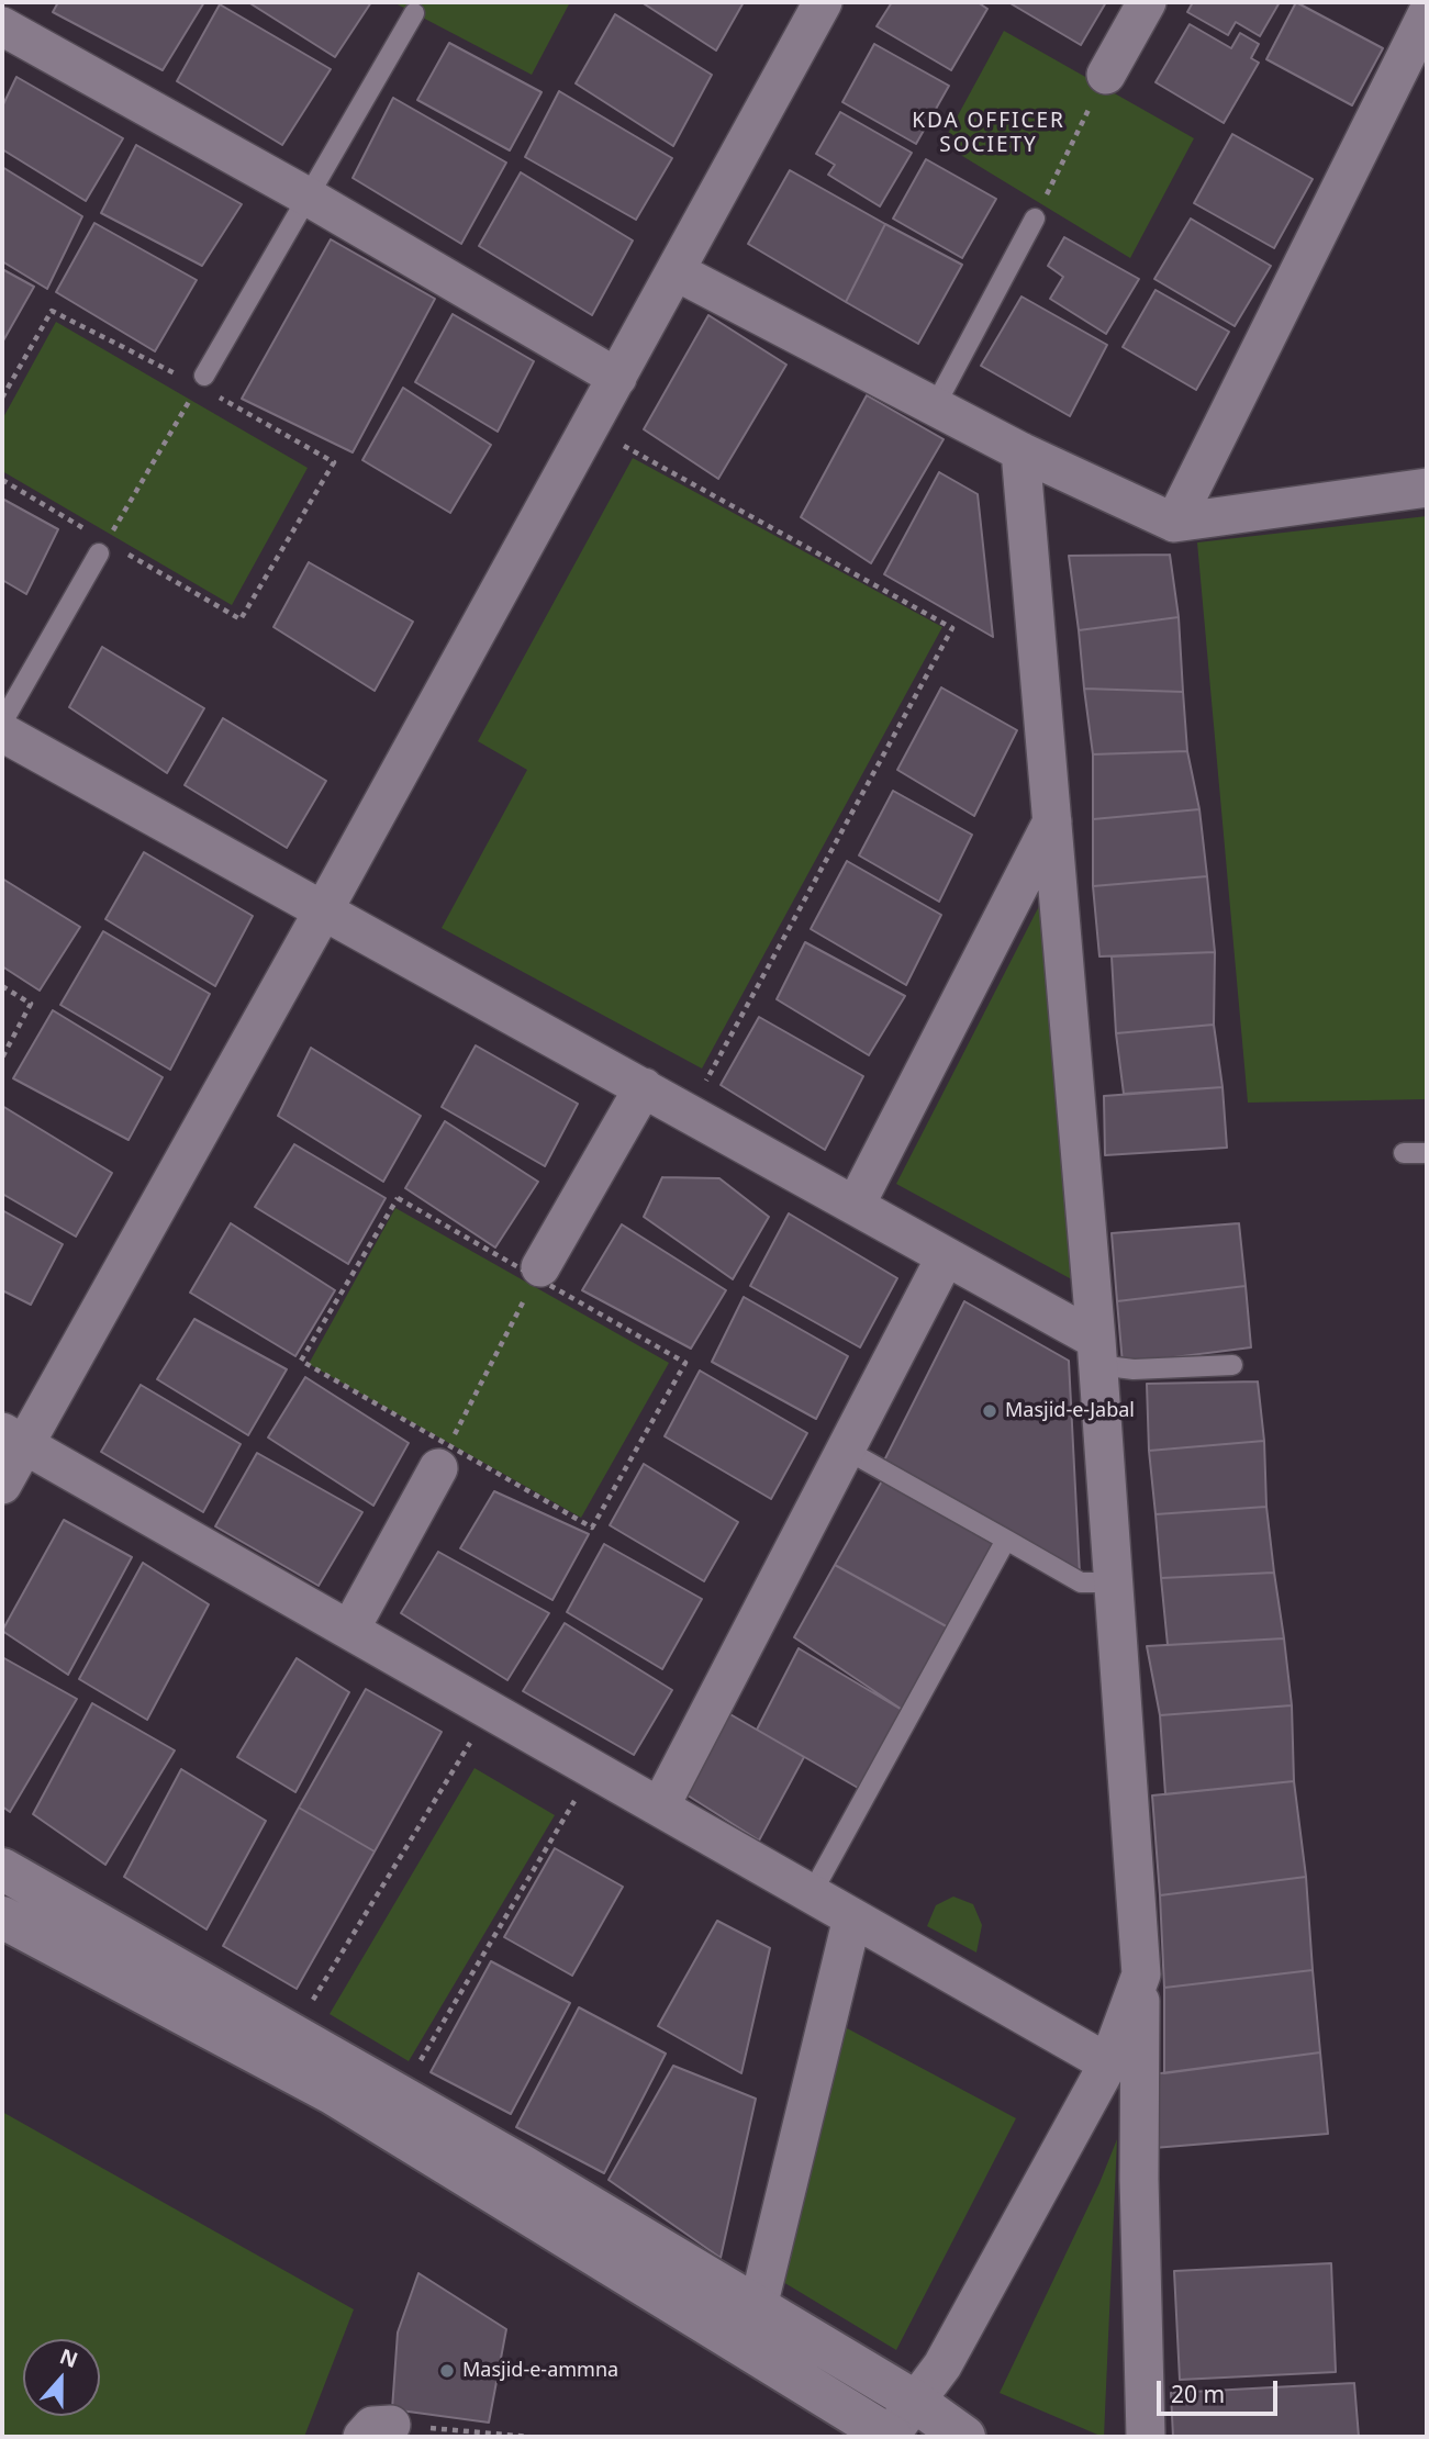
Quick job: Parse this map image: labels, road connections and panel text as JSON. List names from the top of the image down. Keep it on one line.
{"districts":["KDA OFFICER SOCIETY"],"places":["Masjid-e-Jabal","Masjid-e-ammna"],"scale_bar":"20 m","north":"top"}
